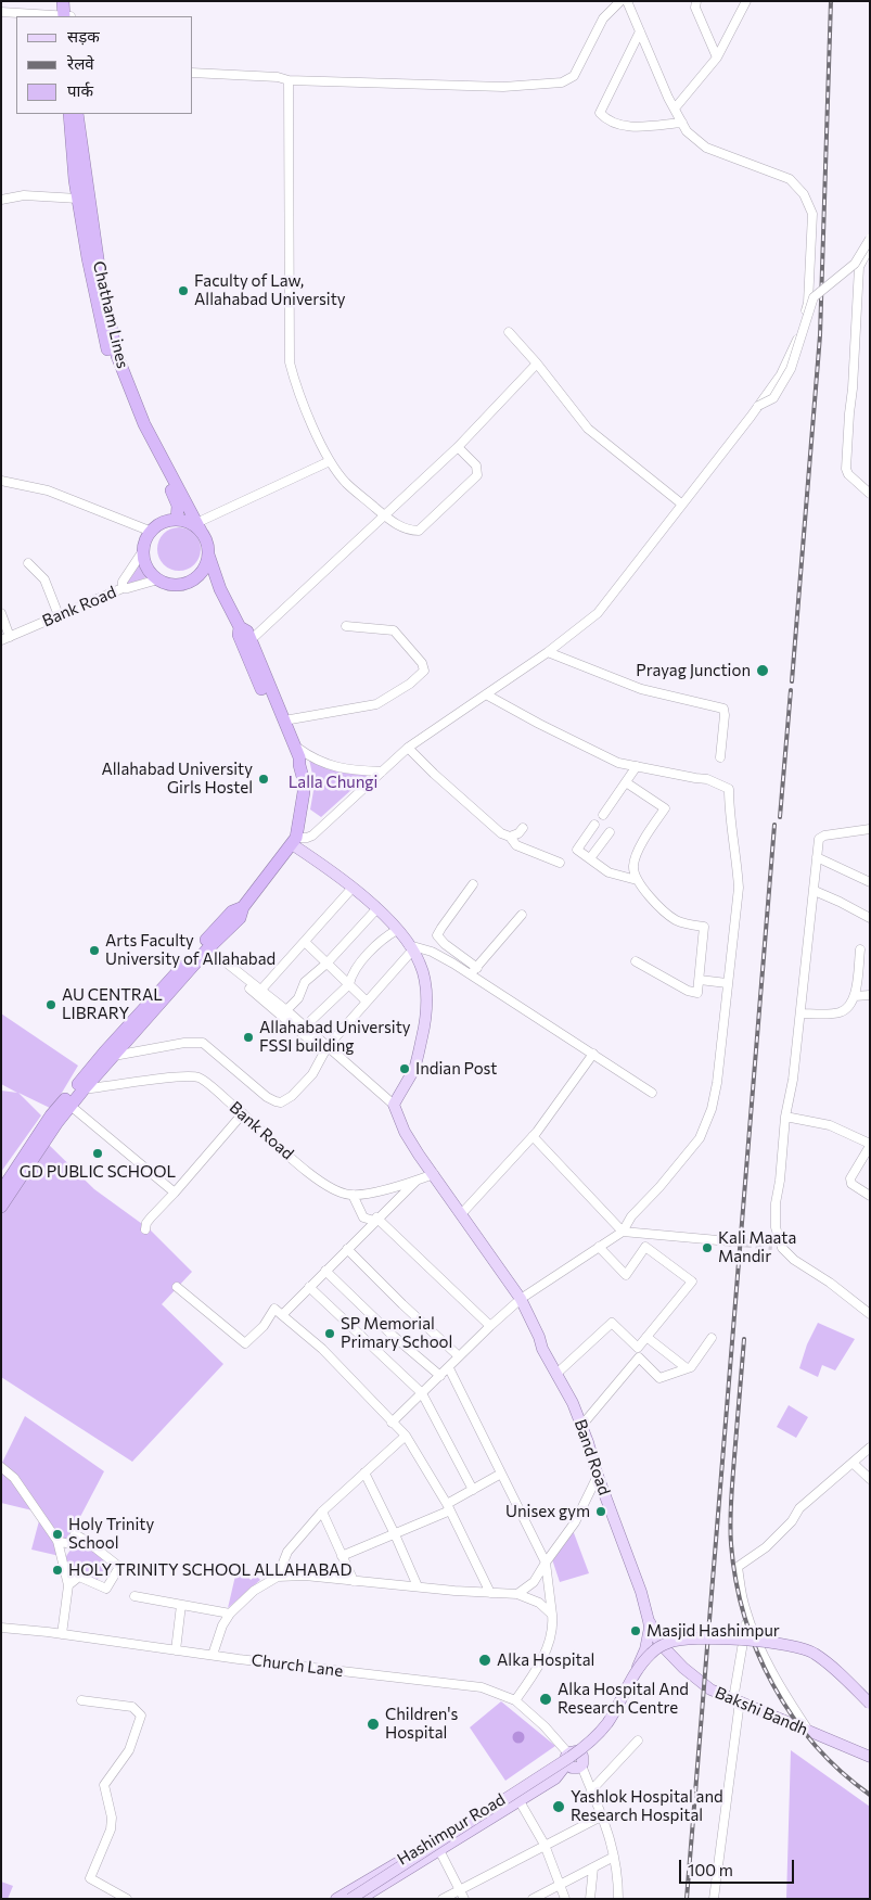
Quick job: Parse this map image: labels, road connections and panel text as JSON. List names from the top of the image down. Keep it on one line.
{"streets":{"highway":["Chatham Lines"],"main road":["Band Road","Bakshi Bandh","Hashimpur Road"],"street":["Bank Road","Church Lane"]},"crossings":[["Chatham Lines","Bank Road"],["Bank Road","Band Road"],["Band Road","Bakshi Bandh"],["Church Lane","Hashimpur Road"]],"parks":["Lalla Chungi"],"places":["Faculty of Law, Allahabad University","Prayag Junction","Allahabad University Girls Hostel","Arts Faculty University of Allahabad","AU CENTRAL LIBRARY","Allahabad University FSSI building","Indian Post","GD PUBLIC SCHOOL","Kali Maata Mandir","SP Memorial Primary School","Unisex gym","Holy Trinity School","HOLY TRINITY SCHOOL ALLAHABAD","Masjid Hashimpur","Alka Hospital","Alka Hospital And Research Centre","Children's Hospital","Yashlok Hospital and Research Hospital"],"legend":["सड़क","रेलवे","पार्क"],"scale_bar":"100 m"}
